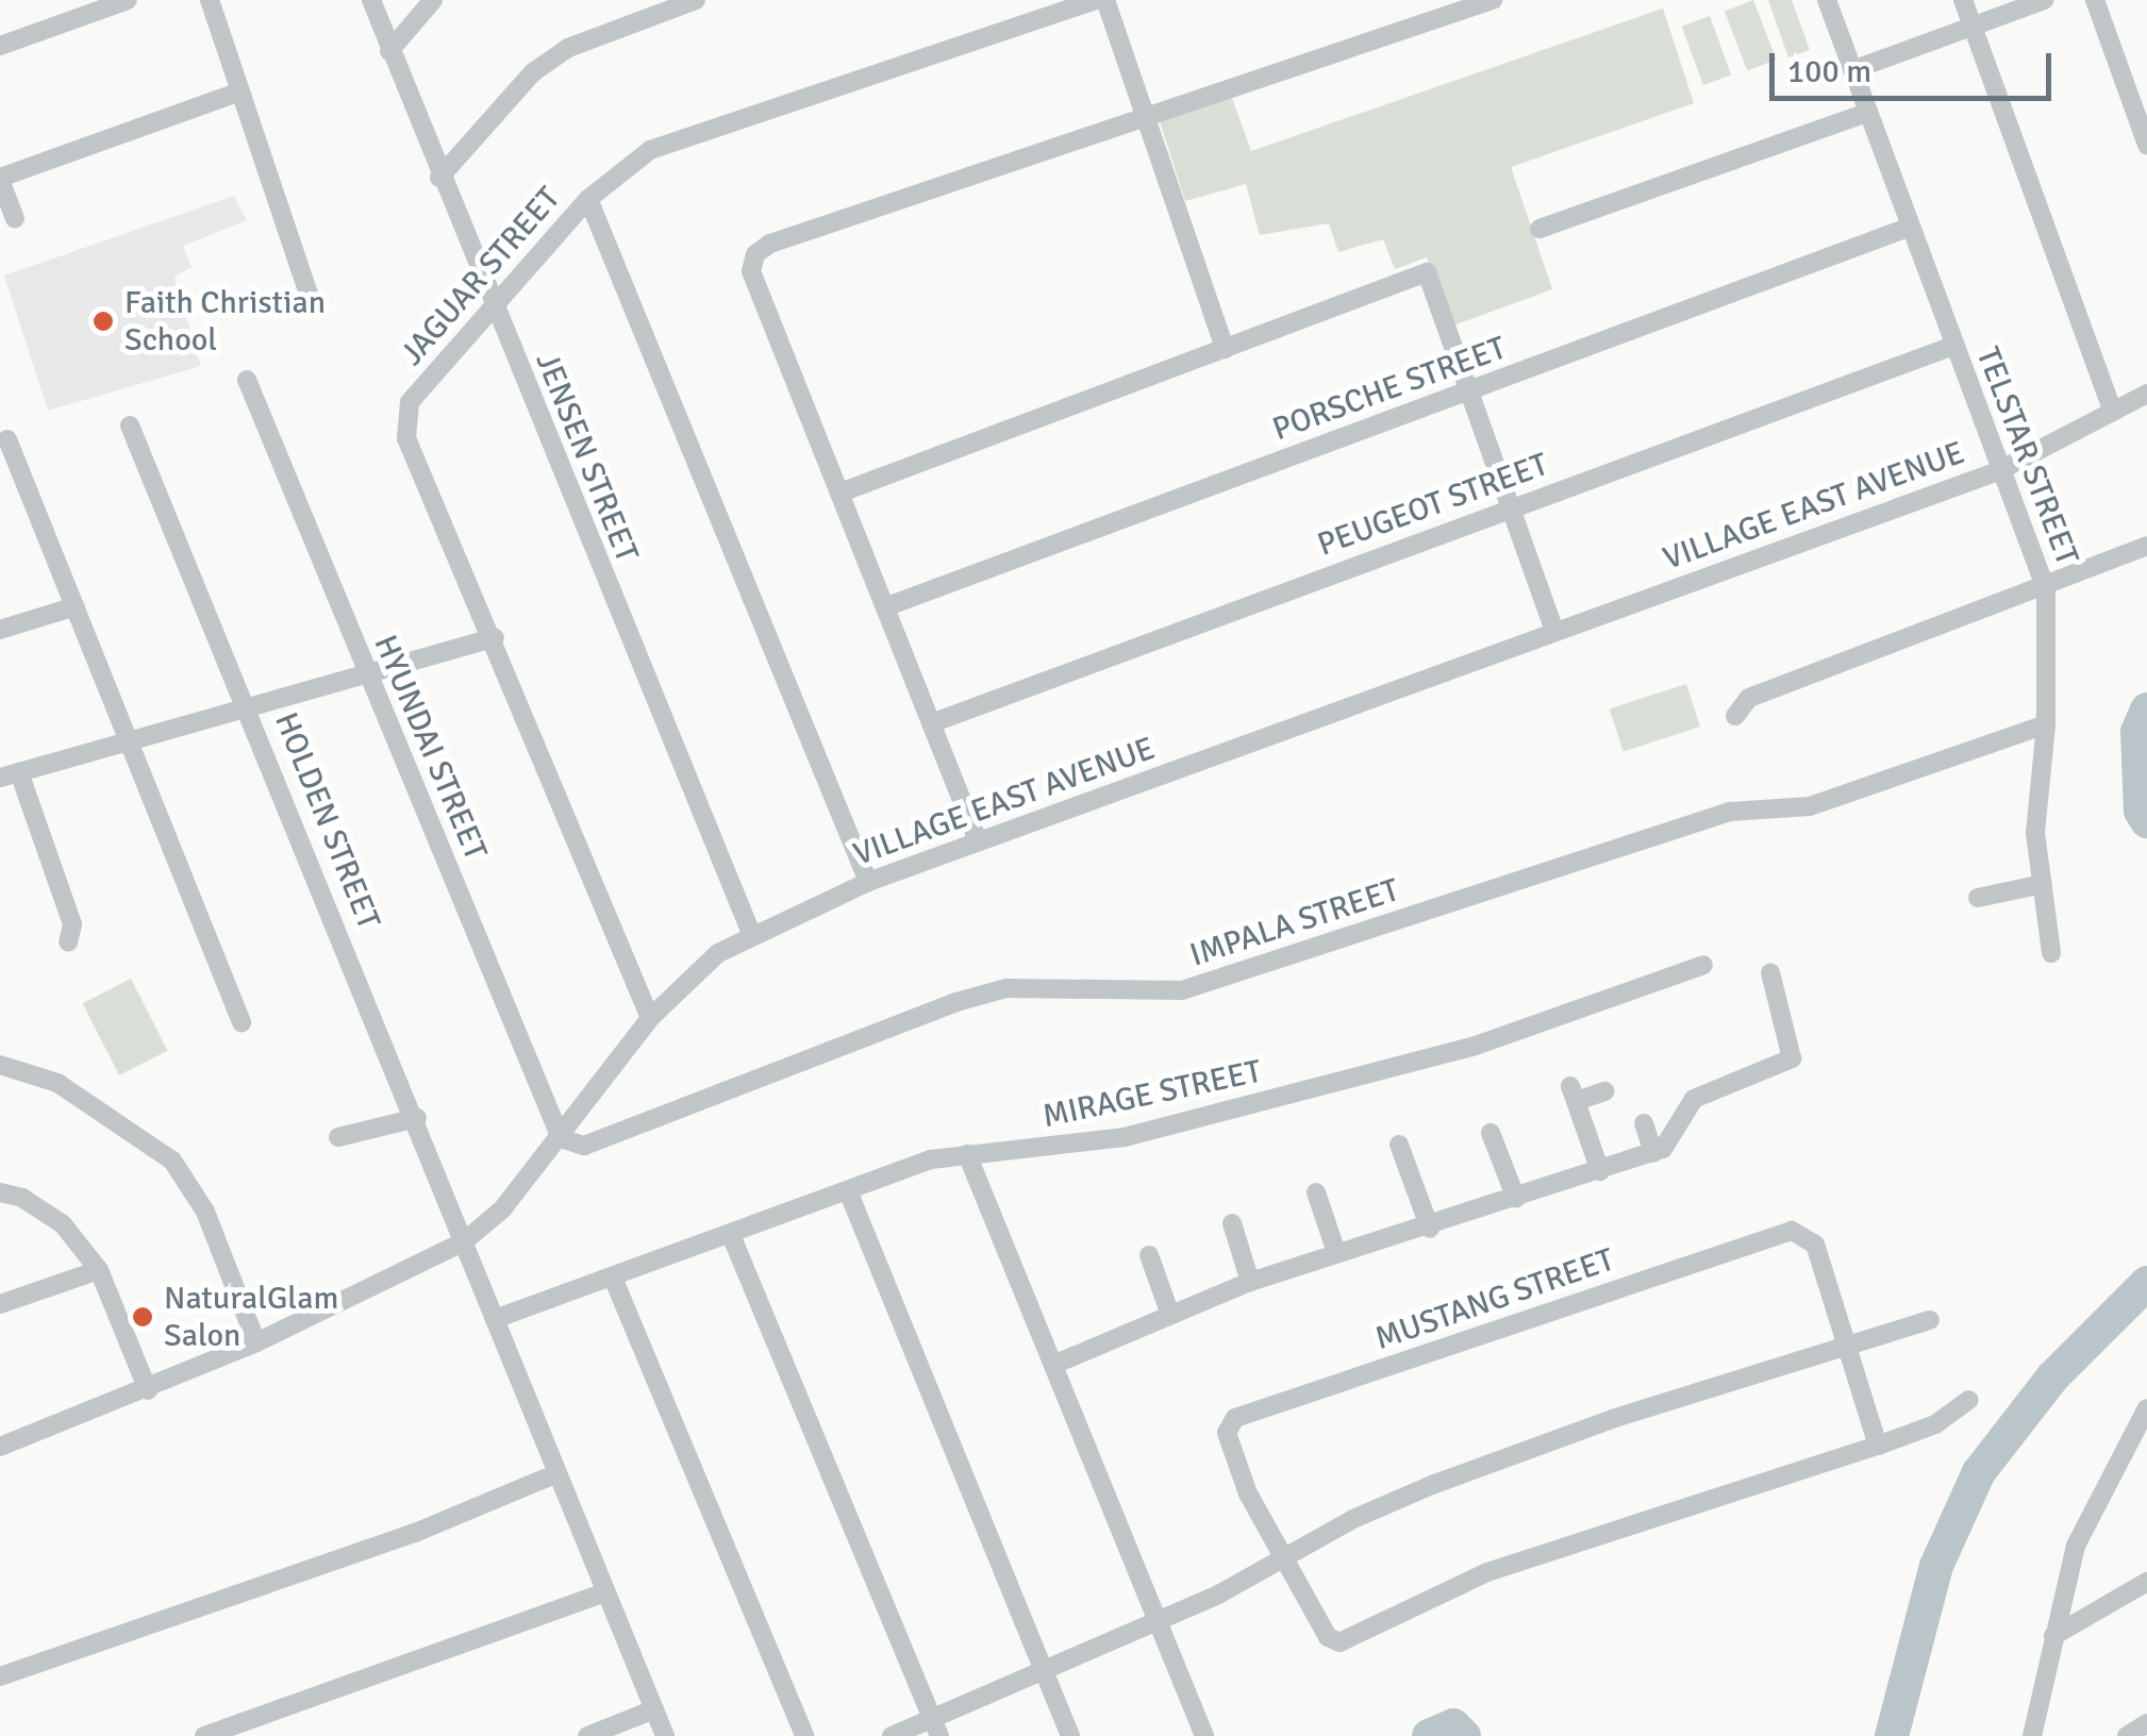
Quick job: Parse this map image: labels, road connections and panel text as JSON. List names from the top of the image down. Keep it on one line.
{"streets":{"street":["JAGUAR STREET","PORSCHE STREET","TELSTAR STREET","JENSEN STREET","PEUGEOT STREET","VILLAGE EAST AVENUE","HYUNDAI STREET","HOLDEN STREET","IMPALA STREET","MIRAGE STREET","MUSTANG STREET"]},"crossings":[["JAGUAR STREET","JENSEN STREET"],["JAGUAR STREET","VILLAGE EAST AVENUE"],["PORSCHE STREET","TELSTAR STREET"],["TELSTAR STREET","PEUGEOT STREET"],["TELSTAR STREET","VILLAGE EAST AVENUE"],["TELSTAR STREET","IMPALA STREET"],["JENSEN STREET","VILLAGE EAST AVENUE"],["VILLAGE EAST AVENUE","HYUNDAI STREET"],["VILLAGE EAST AVENUE","HOLDEN STREET"],["VILLAGE EAST AVENUE","IMPALA STREET"],["HYUNDAI STREET","IMPALA STREET"],["HOLDEN STREET","MIRAGE STREET"]],"places":["Faith Christian School","NaturalGlam Salon"],"scale_bar":"100 m"}
